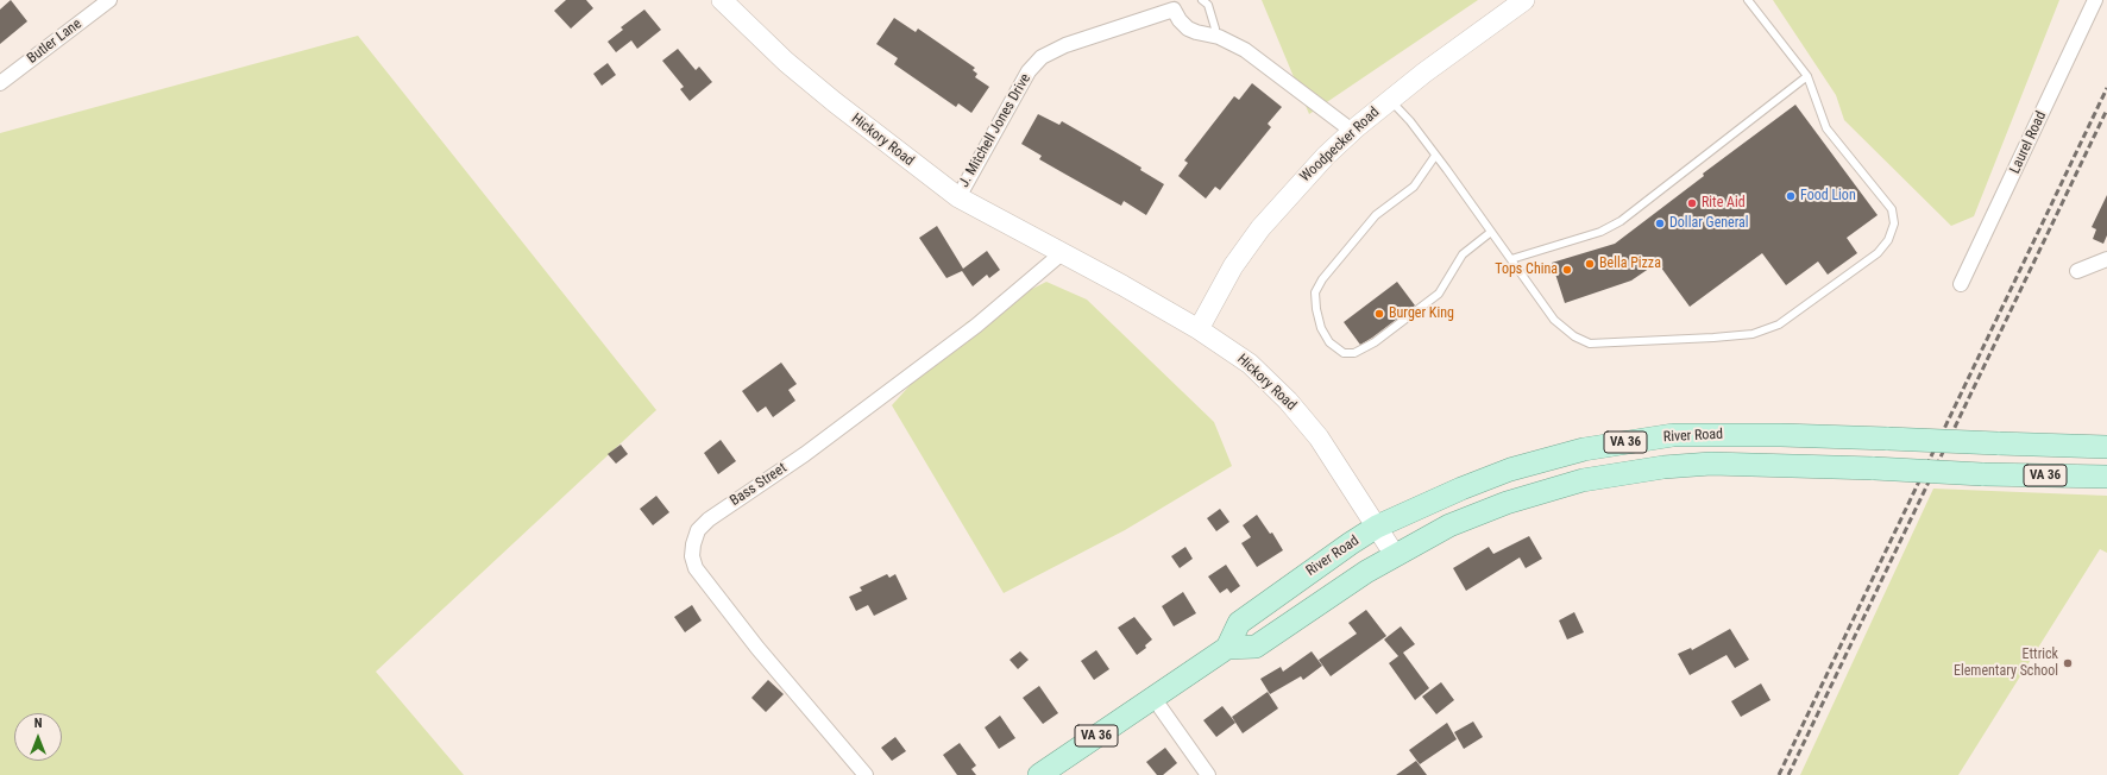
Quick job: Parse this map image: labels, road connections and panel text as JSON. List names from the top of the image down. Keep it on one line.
{"streets":{"main road":["Hickory Road","Woodpecker Road","River Road","VA 36"],"street":["Butler Lane","J. Mitchell Jones Drive","Laurel Road","Bass Street"]},"crossings":[["J. Mitchell Jones Drive","Hickory Road"],["J. Mitchell Jones Drive","Woodpecker Road"],["Hickory Road","Woodpecker Road"],["Hickory Road","River Road"],["Hickory Road","Bass Street"]],"places":["Food Lion","Rite Aid","Dollar General","Bella Pizza","Tops China","Burger King","Ettrick Elementary School"],"north":"top"}
